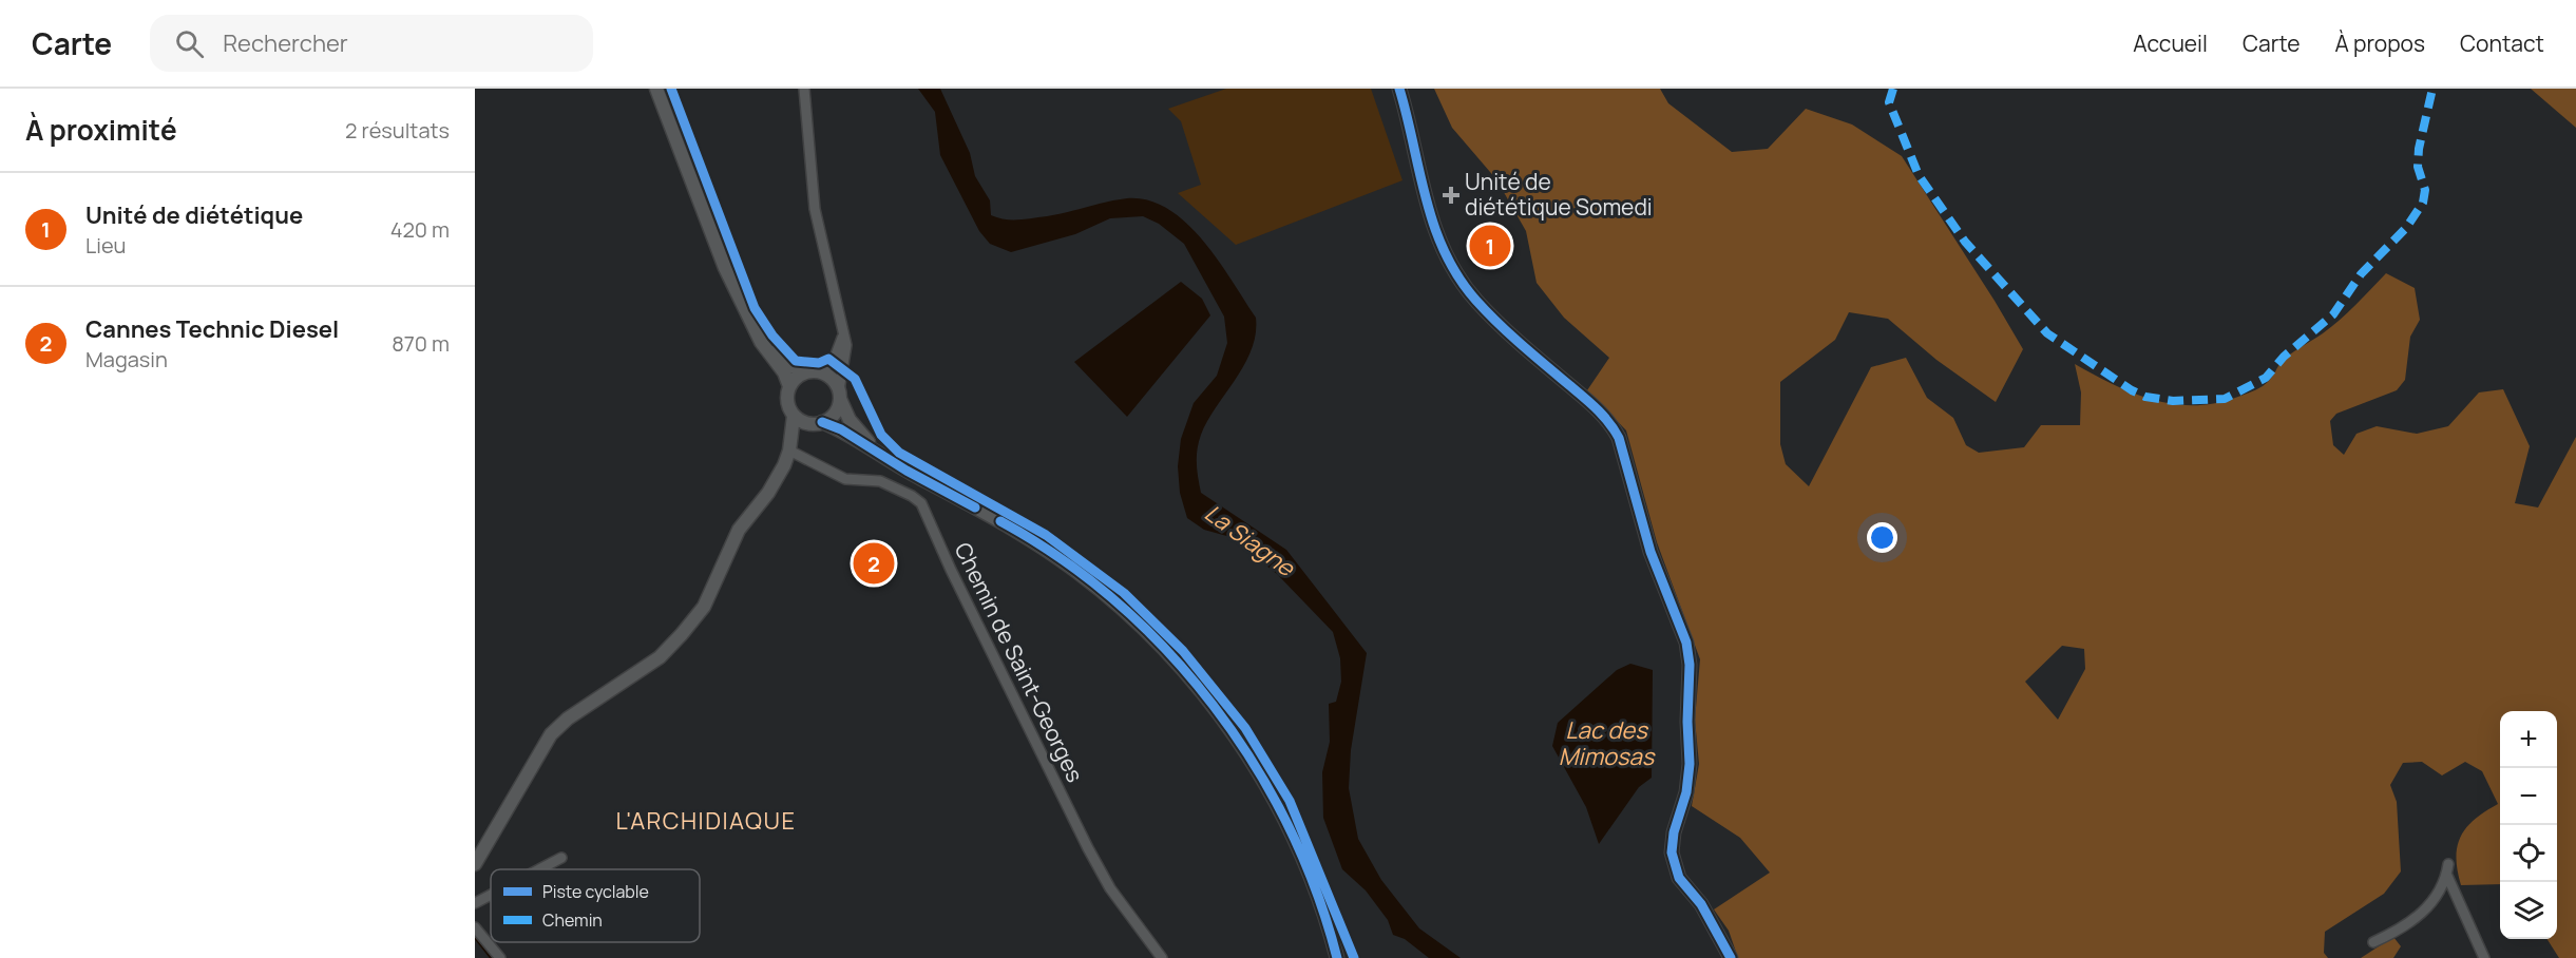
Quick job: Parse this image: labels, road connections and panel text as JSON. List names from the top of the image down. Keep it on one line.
{"streets":{"street":["Chemin de Saint-Georges"]},"districts":["L'ARCHIDIAQUE"],"water":["La Siagne","Lac des Mimosas"],"places":{"health":["Unité de diététique Somedi"]},"legend":["Piste cyclable","Chemin"],"page":{"header":"Carte","search":"Rechercher","nav":["Accueil","Carte","À propos","Contact"],"heading":["À proximité","2 résultats"],"list":[{"mark":"1","name":"Unité de diététique","note":"Lieu","value":"420 m"},{"mark":"2","name":"Cannes Technic Diesel","note":"Magasin","value":"870 m"}],"pins":["1","2"],"map_buttons":["+","−"]}}
